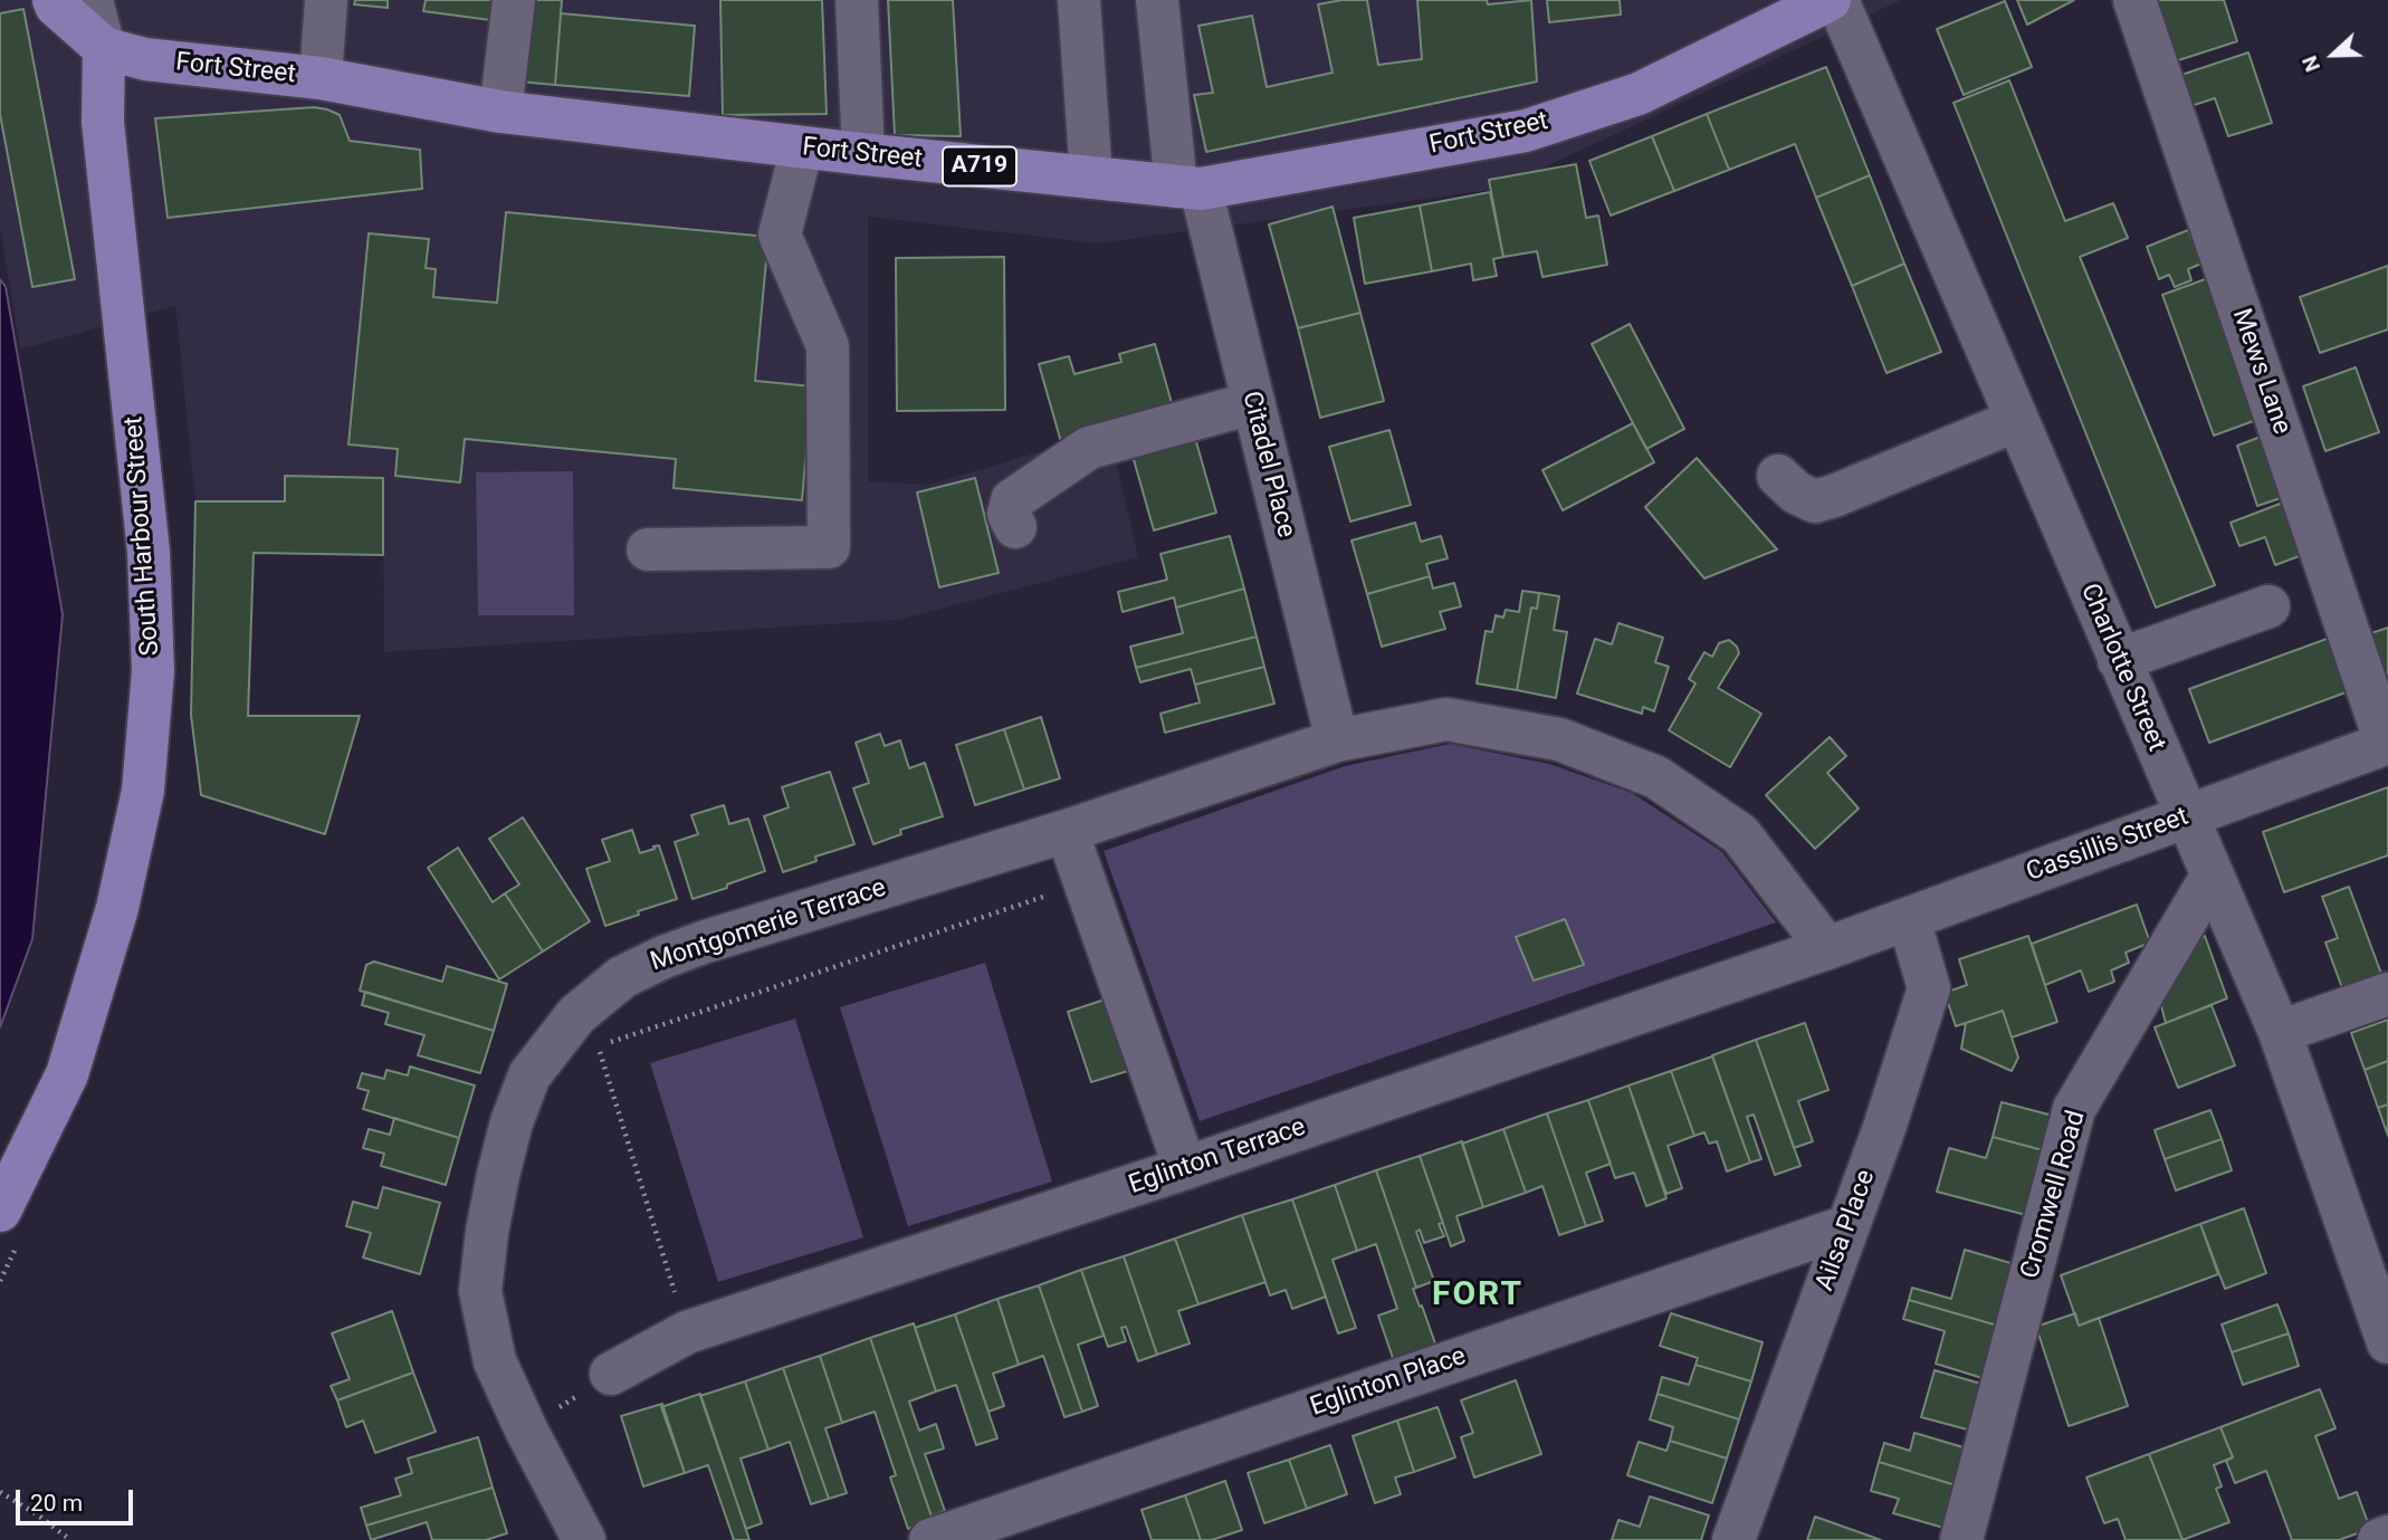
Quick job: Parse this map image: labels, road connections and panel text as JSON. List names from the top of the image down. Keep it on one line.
{"streets":{"main road":["Fort Street","A719","South Harbour Street"],"street":["Mews Lane","Citadel Place","Charlotte Street","Cassillis Street","Montgomerie Terrace","Eglinton Terrace","Cromwell Road","Ailsa Place","Eglinton Place"]},"crossings":[["Fort Street","A719"],["Fort Street","Citadel Place"],["Fort Street","South Harbour Street"],["A719","South Harbour Street"],["Mews Lane","Cassillis Street"],["Citadel Place","Montgomerie Terrace"],["Charlotte Street","Cassillis Street"],["Charlotte Street","Cromwell Road"],["Cassillis Street","Montgomerie Terrace"],["Cassillis Street","Eglinton Terrace"],["Cassillis Street","Ailsa Place"],["Montgomerie Terrace","Eglinton Terrace"],["Ailsa Place","Eglinton Place"]],"districts":["FORT"],"scale_bar":"20 m","north":"left"}
